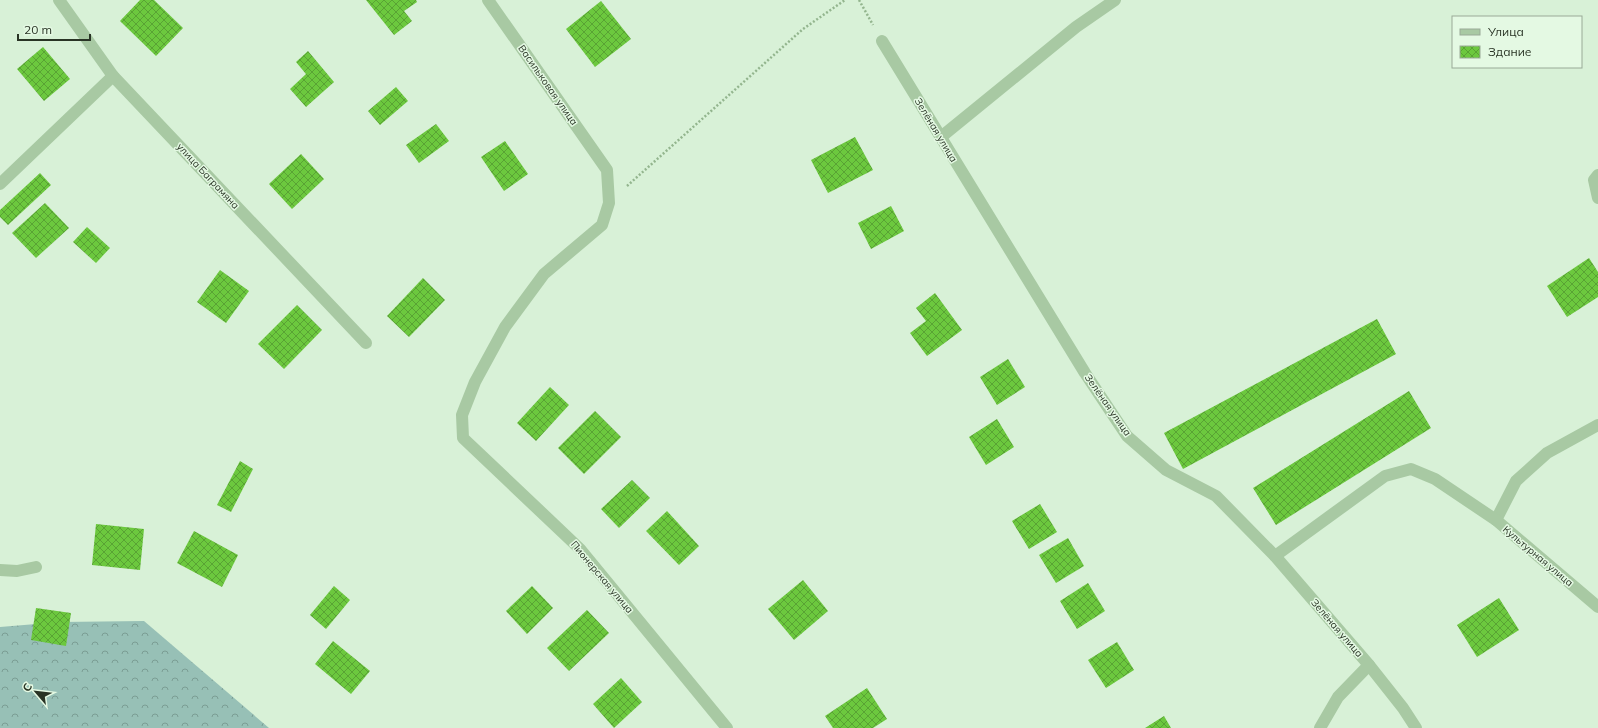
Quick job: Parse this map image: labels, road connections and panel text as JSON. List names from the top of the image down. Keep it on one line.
{"streets":{"street":["Васильковая улица","Зелёная улица","улица Баграмяна","Культурная улица","Пионерская улица"]},"crossings":[["Васильковая улица","Пионерская улица"]],"legend":["Улица","Здание"],"scale_bar":"20 m","north":"top left"}
